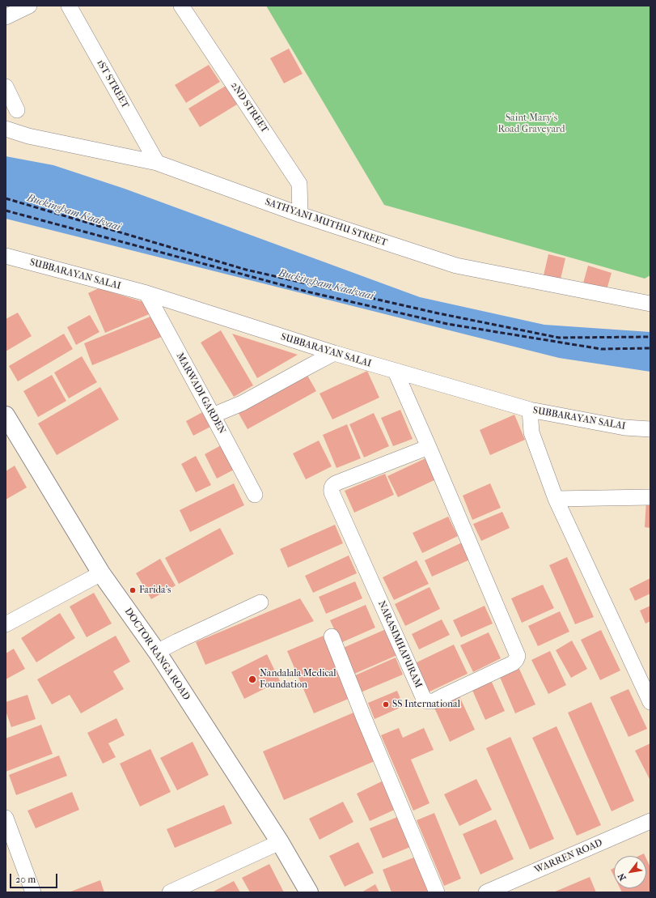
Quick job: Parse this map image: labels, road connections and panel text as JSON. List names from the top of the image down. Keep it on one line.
{"streets":{"main road":["DOCTOR RANGA ROAD"],"street":["1ST STREET","2ND STREET","SATHYANI MUTHU STREET","SUBBARAYAN SALAI","MARWADI GARDEN","NARASIMHAPURAM","WARREN ROAD"]},"crossings":[["1ST STREET","SATHYANI MUTHU STREET"],["2ND STREET","SATHYANI MUTHU STREET"],["SUBBARAYAN SALAI","MARWADI GARDEN"],["SUBBARAYAN SALAI","NARASIMHAPURAM"]],"water":["Buckingham Kaalvaai"],"parks":["Saint Mary's Road Graveyard"],"places":["Farida's","Nandalala Medical Foundation","SS International"],"scale_bar":"20 m","north":"bottom left"}
